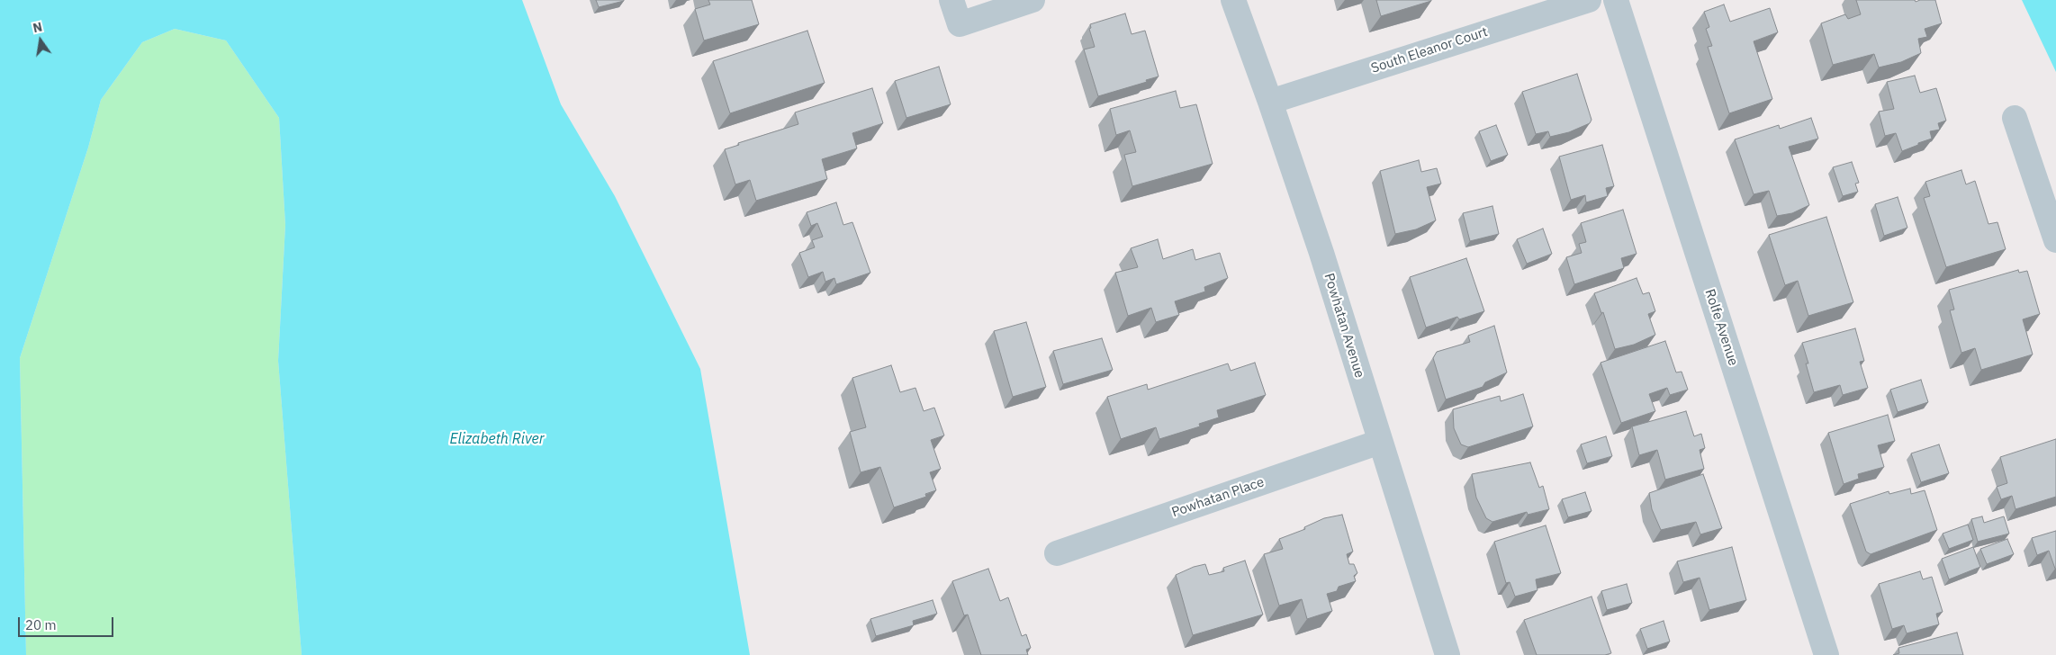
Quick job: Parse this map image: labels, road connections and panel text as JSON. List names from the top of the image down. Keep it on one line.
{"streets":{"street":["South Eleanor Court","Powhatan Avenue","Rolfe Avenue","Powhatan Place"]},"crossings":[["South Eleanor Court","Powhatan Avenue"],["Powhatan Avenue","Powhatan Place"]],"water":["Elizabeth River"],"scale_bar":"20 m","north":"top"}
